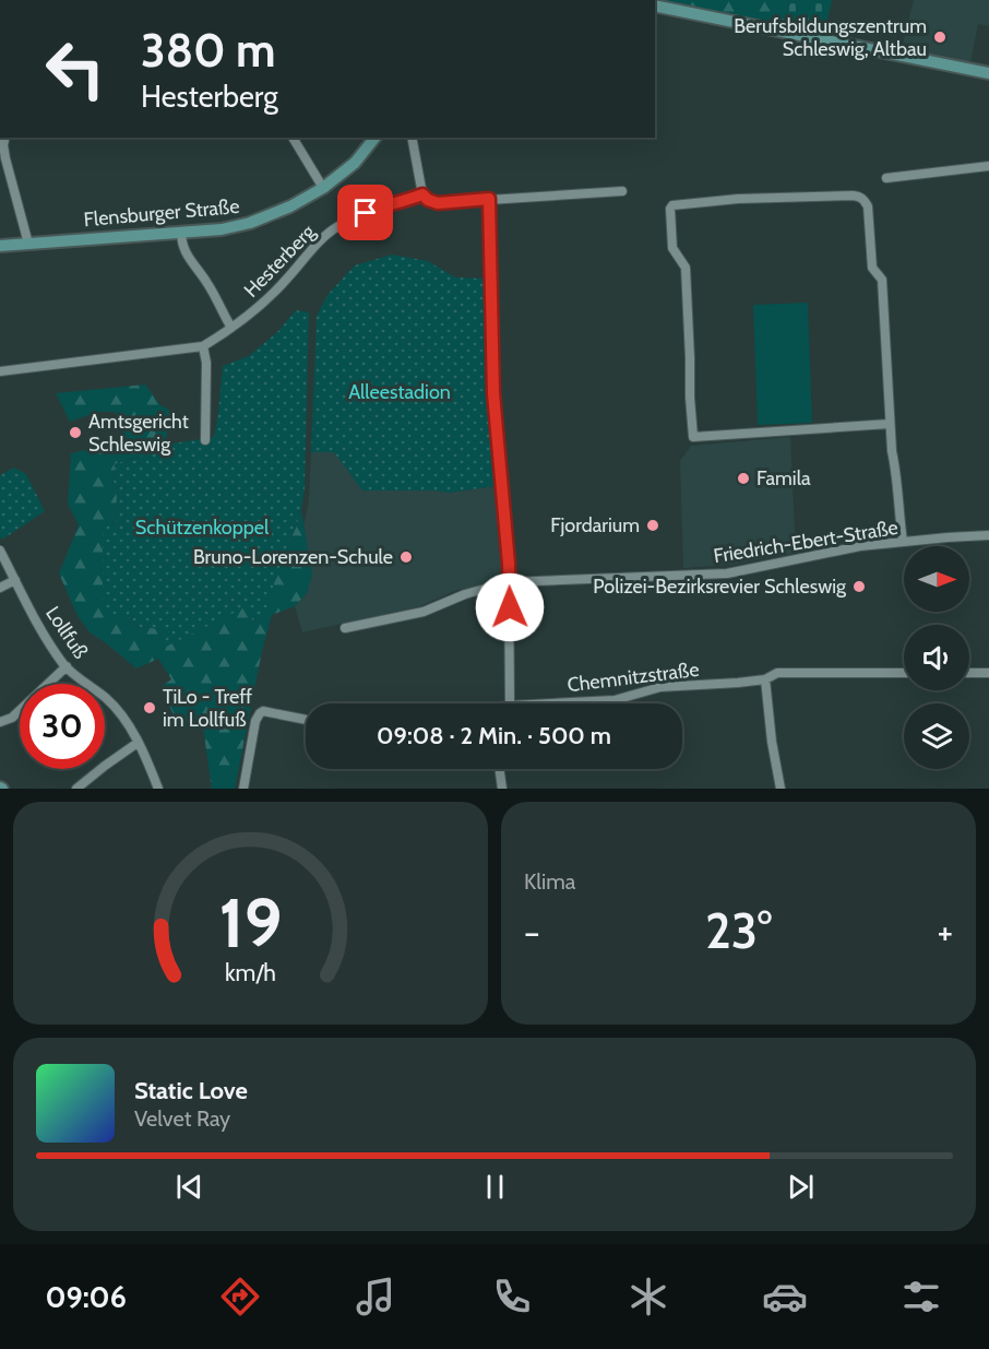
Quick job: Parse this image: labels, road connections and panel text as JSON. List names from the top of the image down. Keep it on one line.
{"streets":{"street":["Flensburger Straße","Hesterberg","Friedrich-Ebert-Straße","Lollfuß","Chemnitzstraße"]},"parks":["Alleestadion","Schützenkoppel"],"places":["Berufsbildungszentrum Schleswig, Altbau","Amtsgericht Schleswig","Famila","Fjordarium","Bruno-Lorenzen-Schule","Polizei-Bezirksrevier Schleswig","TiLo - Treff im Lollfuß"],"north":"right","page":{"turn":["380 m","Hesterberg"],"limit":"30","trip":"09:08 · 2 Min. · 500 m","tile":"Klima","heat":["−","23°","+"],"song":["Static Love","Velvet Ray"],"tabs":"09:06","gauge":["19","km/h"]}}
